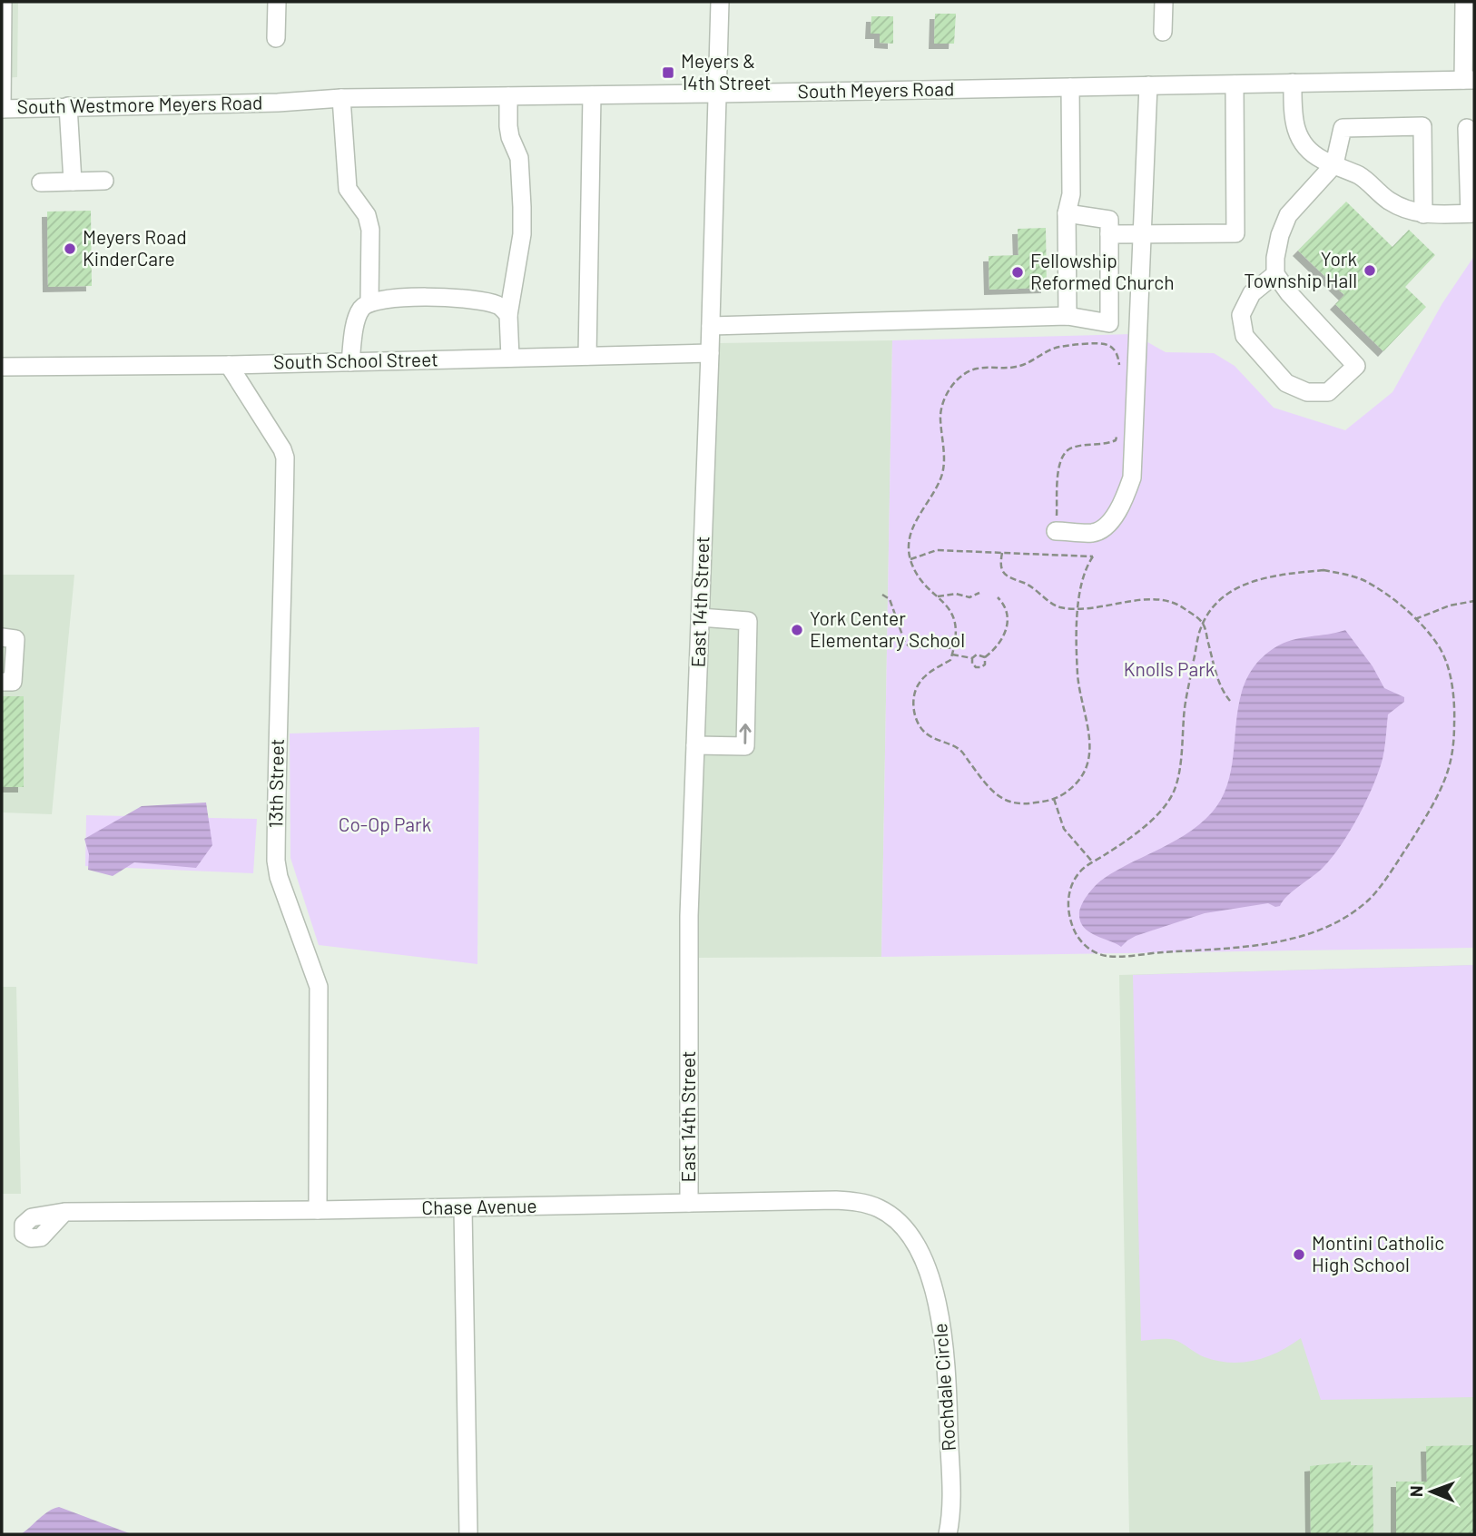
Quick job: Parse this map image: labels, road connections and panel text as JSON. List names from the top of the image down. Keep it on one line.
{"streets":{"street":["South Meyers Road","South Westmore Meyers Road","South School Street","East 14th Street","13th Street","Chase Avenue","Rochdale Circle"]},"crossings":[["South Meyers Road","South Westmore Meyers Road"],["South Meyers Road","East 14th Street"],["South School Street","East 14th Street"],["South School Street","13th Street"],["East 14th Street","Chase Avenue"],["13th Street","Chase Avenue"],["Chase Avenue","Rochdale Circle"]],"parks":["Knolls Park","Co-Op Park"],"places":{"transit":["Meyers & 14th Street"],"other":["Meyers Road KinderCare","York Township Hall","Fellowship Reformed Church","York Center Elementary School","Montini Catholic High School"]},"north":"left"}
